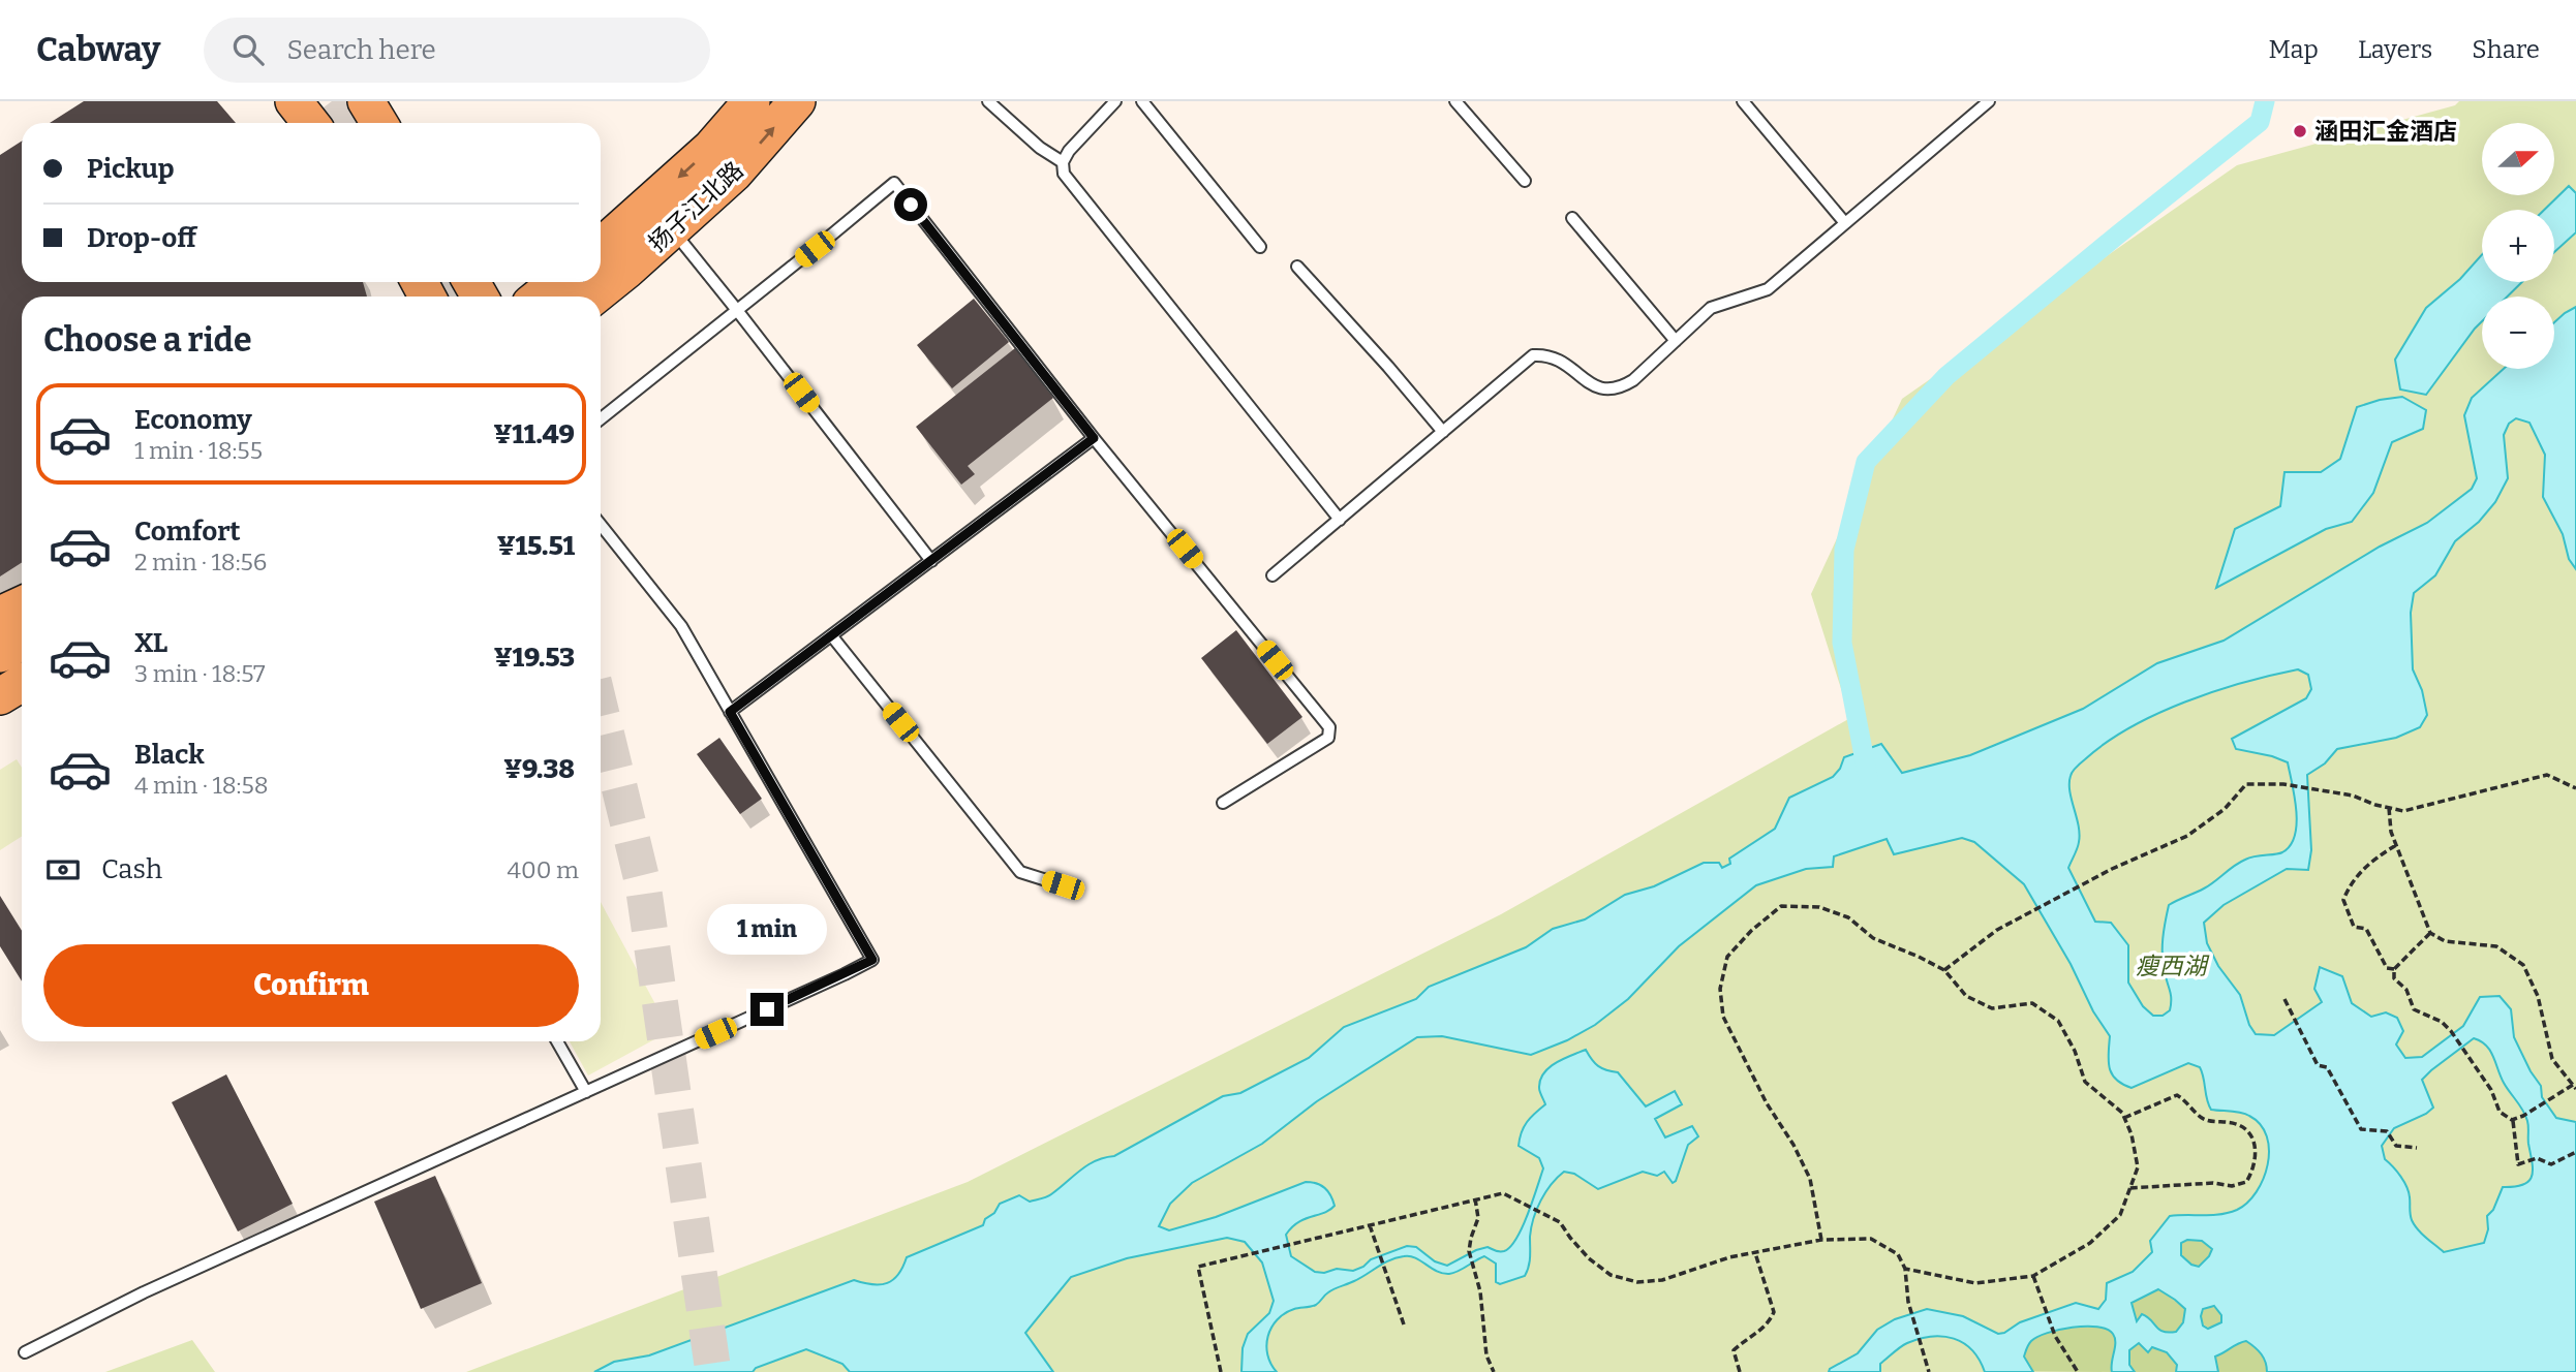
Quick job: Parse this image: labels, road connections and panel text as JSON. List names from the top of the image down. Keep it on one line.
{"streets":{"main road":["扬子江北路"]},"parks":["瘦西湖"],"places":["涵田汇金酒店"],"north":"right","page":{"header":"Cabway","search":"Search here","nav":["Map","Layers","Share"],"map_buttons":["+","−"],"banner":["Pickup","Drop-off"],"heading":"Choose a ride","list":[{"name":"Economy","note":"1 min · 18:55","value":"¥11.49"},{"name":"Comfort","note":"2 min · 18:56","value":"¥15.51"},{"name":"XL","note":"3 min · 18:57","value":"¥19.53"},{"name":"Black","note":"4 min · 18:58","value":"¥9.38"}],"pay":["Cash","400 m"],"bubble":"1 min","buttons":"Confirm"}}
